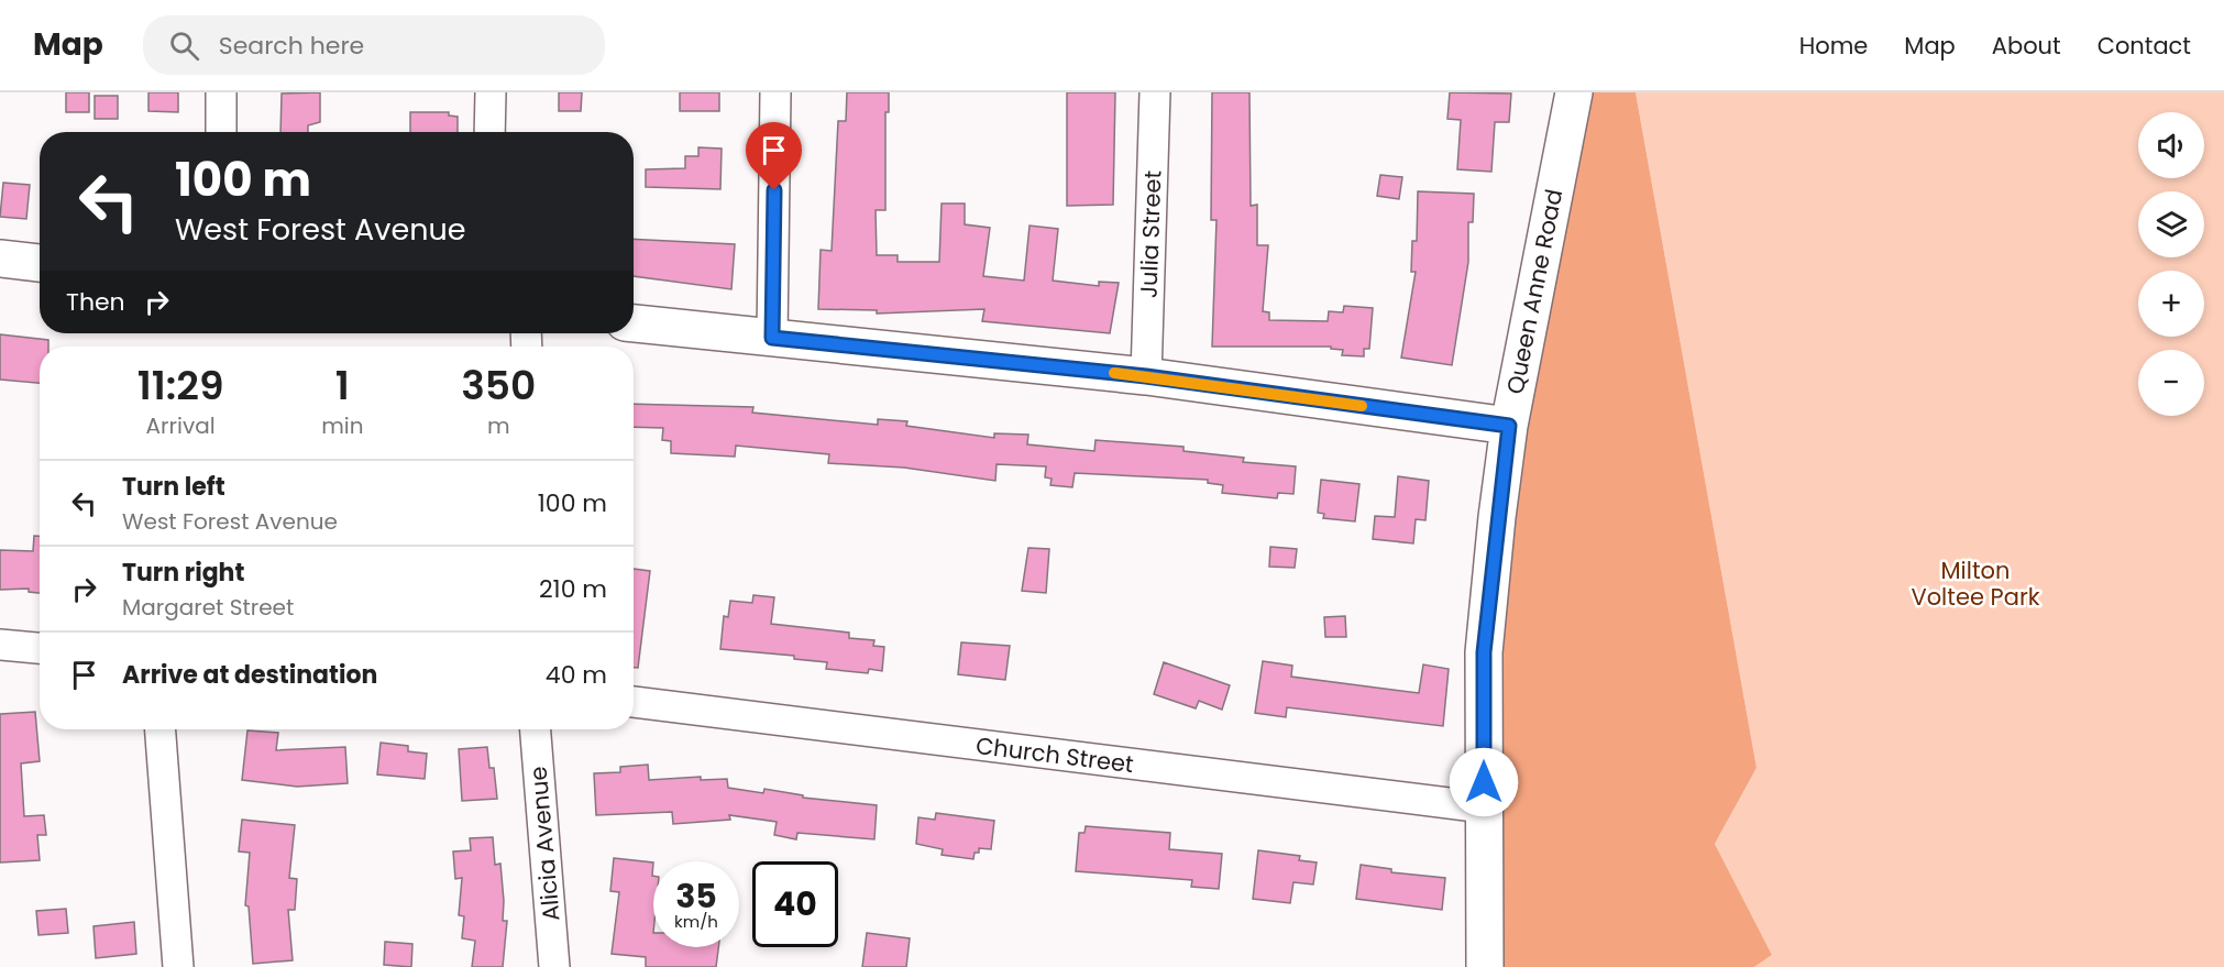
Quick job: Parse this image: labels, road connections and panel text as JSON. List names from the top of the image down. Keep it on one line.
{"streets":{"street":["Julia Street","Queen Anne Road","Church Street","Alicia Avenue"]},"crossings":[["Queen Anne Road","Church Street"]],"parks":["Milton Voltee Park"],"page":{"header":"Map","search":"Search here","nav":["Home","Map","About","Contact"],"map_buttons":["+","−"],"turn":["100 m","West Forest Avenue"],"then":"Then","eta":["11:29","Arrival","1","min","350","m"],"list":[{"name":"Turn left","note":"West Forest Avenue","value":"100 m"},{"name":"Turn right","note":"Margaret Street","value":"210 m"},{"name":"Arrive at destination","value":"40 m"}],"speed":"35 km/h","limit":"40"}}
